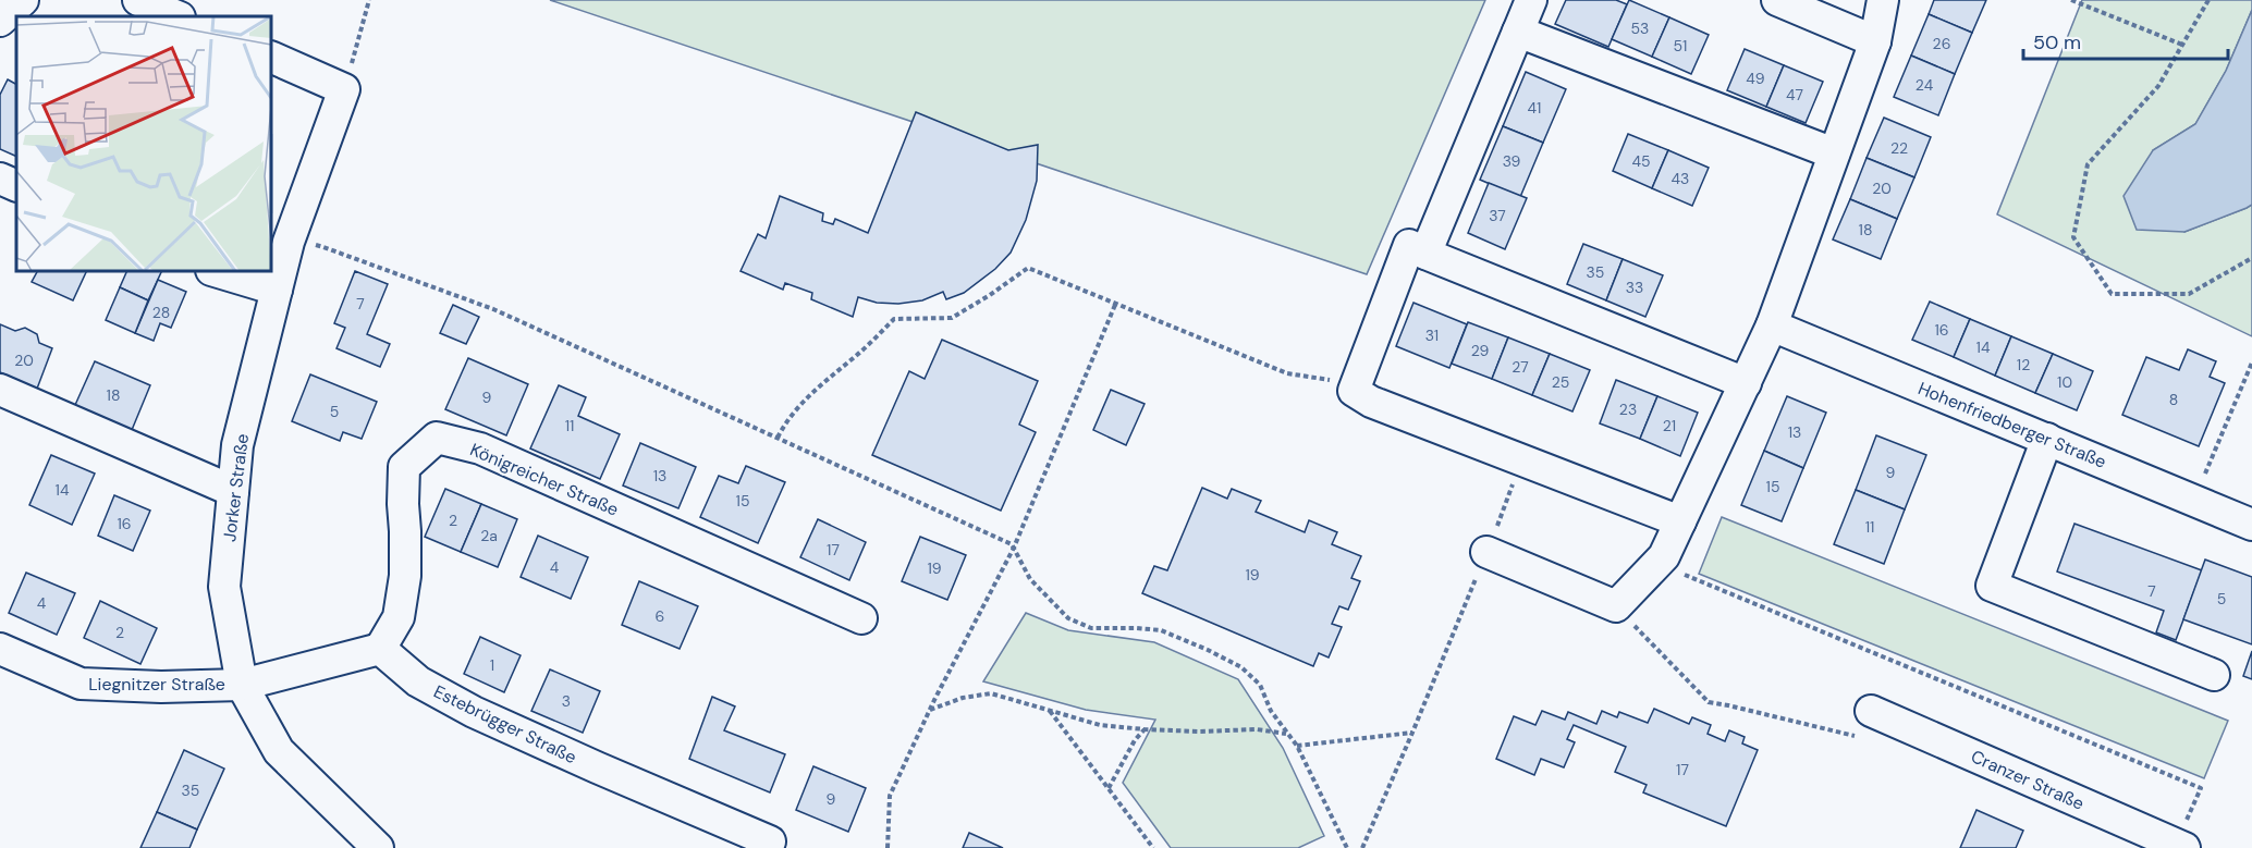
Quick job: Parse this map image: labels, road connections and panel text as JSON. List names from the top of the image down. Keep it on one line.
{"streets":{"street":["Hohenfriedberger Straße","Königreicher Straße","Jorker Straße","Liegnitzer Straße","Estebrügger Straße","Cranzer Straße"]},"crossings":[["Königreicher Straße","Estebrügger Straße"],["Jorker Straße","Liegnitzer Straße"]],"house_numbers":["53","26","51","49","24","47","41","22","39","45","43","20","37","18","35","33","7","28","16","31","14","29","20","12","27","25","10","18","9","8","23","5","11","21","13","9","13","15","14","15","2","16","11","2a","17","4","19","19","7","5","4","6","2","1","3","17","35","9"],"scale_bar":"50 m"}
